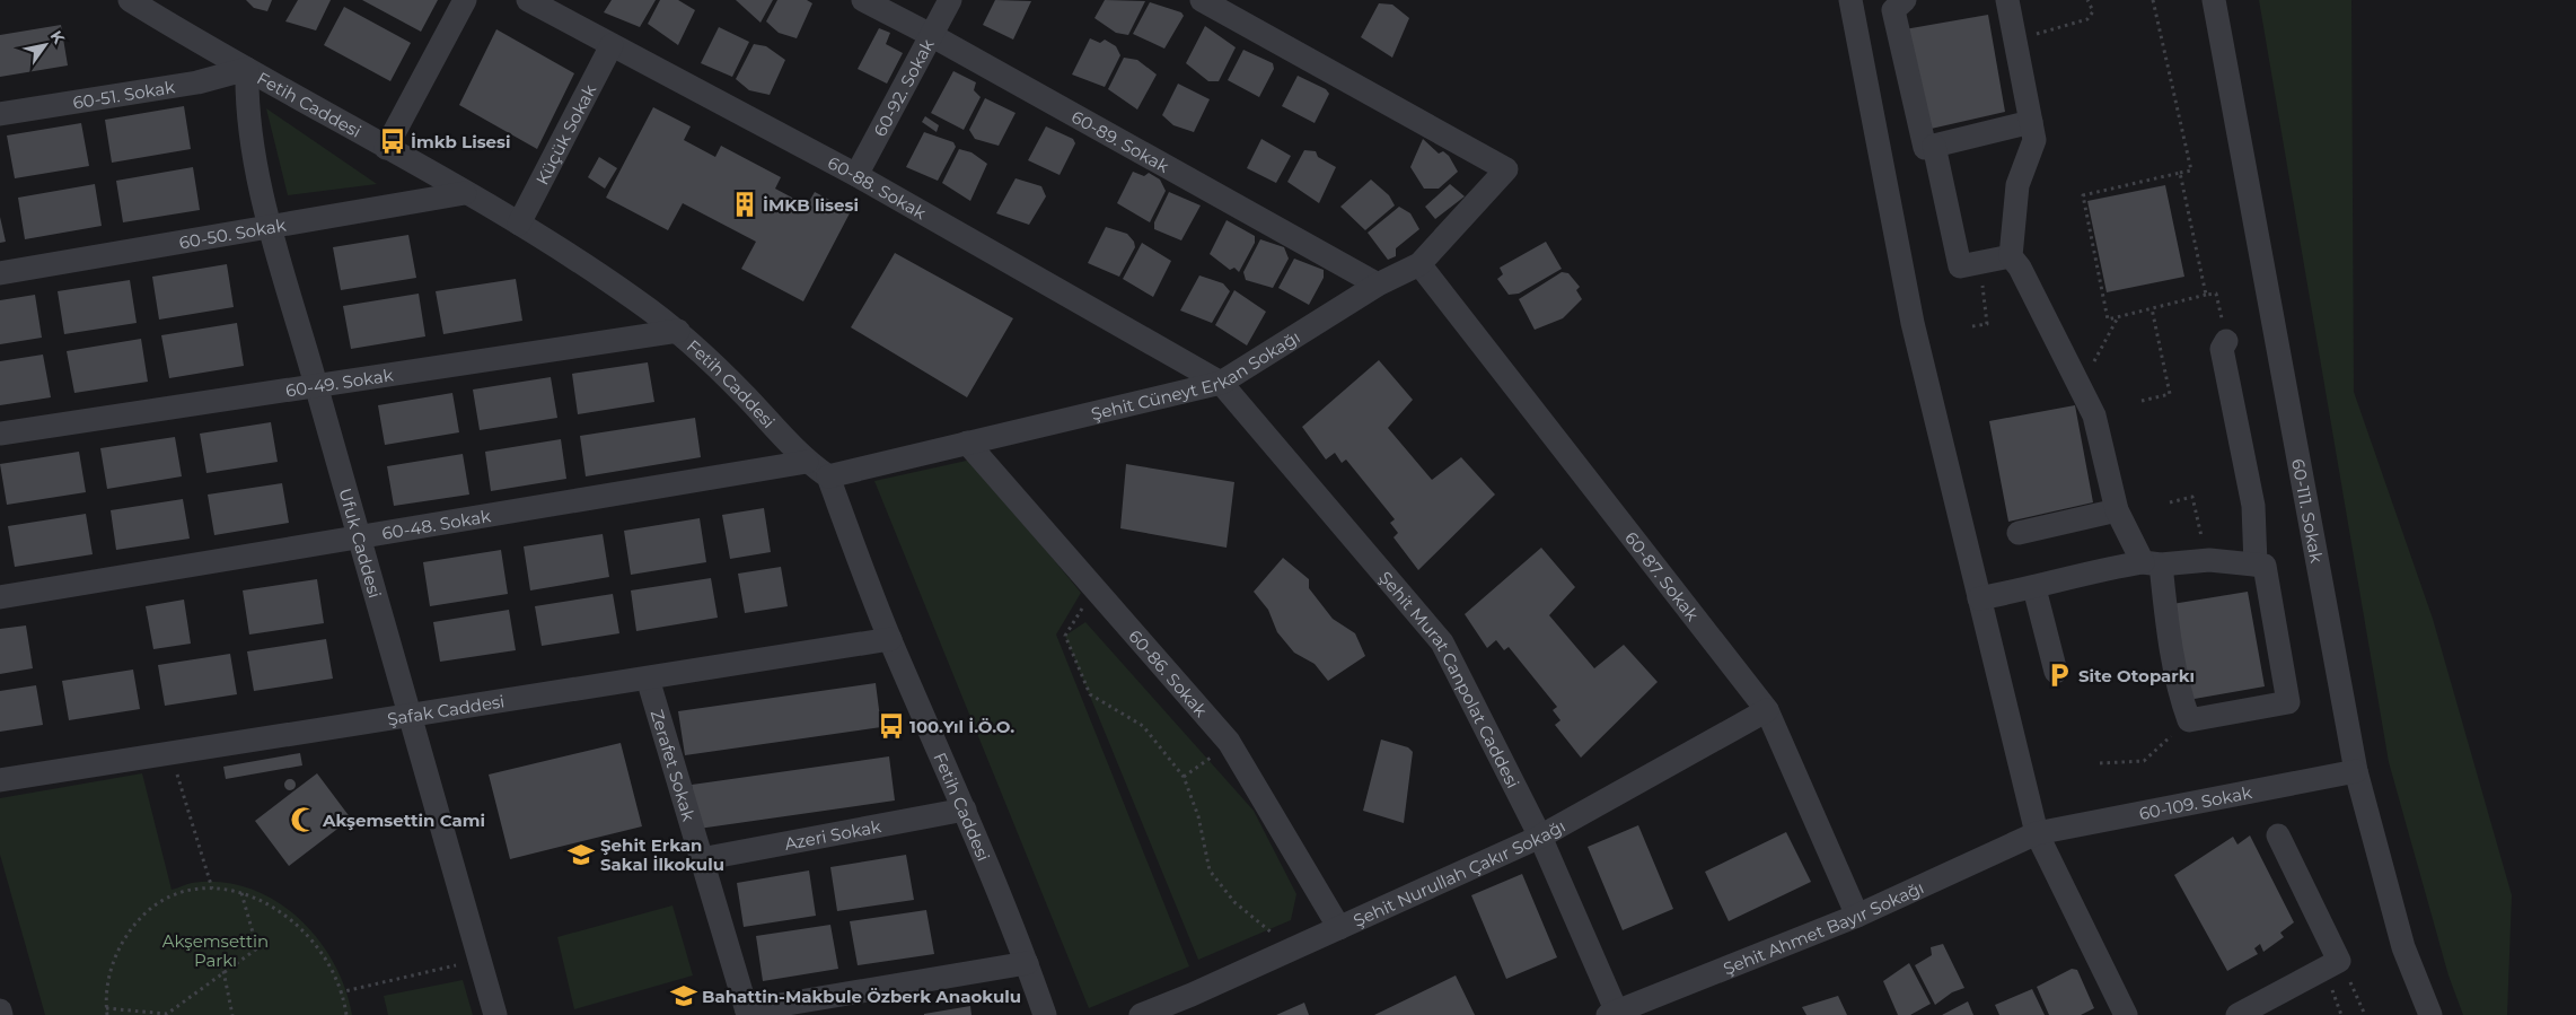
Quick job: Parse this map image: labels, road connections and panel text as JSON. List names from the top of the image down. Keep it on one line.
{"streets":{"street":["60-92. Sokak","60-51. Sokak","Fetih Caddesi","Küçük Sokak","60-89. Sokak","60-88. Sokak","60-50. Sokak","Şehit Cüneyt Erkan Sokağı","60-49. Sokak","60-111. Sokak","60-48. Sokak","Ufuk Caddesi","60-87. Sokak","60-86. Sokak","Şehit Murat Canpolat Caddesi","Şafak Caddesi","Zerafet Sokak","60-109. Sokak","Azeri Sokak","Şehit Nurullah Çakır Sokağı","Şehit Ahmet Bayır Sokağı"]},"crossings":[["60-92. Sokak","60-89. Sokak"],["60-92. Sokak","60-88. Sokak"],["60-51. Sokak","Fetih Caddesi"],["60-51. Sokak","Ufuk Caddesi"],["Fetih Caddesi","Küçük Sokak"],["Fetih Caddesi","60-50. Sokak"],["Fetih Caddesi","Şehit Cüneyt Erkan Sokağı"],["Fetih Caddesi","60-49. Sokak"],["Fetih Caddesi","60-48. Sokak"],["Fetih Caddesi","Ufuk Caddesi"],["Fetih Caddesi","Şafak Caddesi"],["Fetih Caddesi","Azeri Sokak"],["Küçük Sokak","60-88. Sokak"],["60-89. Sokak","Şehit Cüneyt Erkan Sokağı"],["60-88. Sokak","Şehit Cüneyt Erkan Sokağı"],["60-88. Sokak","Şehit Murat Canpolat Caddesi"],["60-50. Sokak","Ufuk Caddesi"],["Şehit Cüneyt Erkan Sokağı","60-87. Sokak"],["Şehit Cüneyt Erkan Sokağı","60-86. Sokak"],["Şehit Cüneyt Erkan Sokağı","Şehit Murat Canpolat Caddesi"],["60-49. Sokak","Ufuk Caddesi"],["60-111. Sokak","60-109. Sokak"],["60-48. Sokak","Ufuk Caddesi"],["Ufuk Caddesi","Şafak Caddesi"],["60-87. Sokak","Şehit Nurullah Çakır Sokağı"],["60-87. Sokak","Şehit Ahmet Bayır Sokağı"],["60-86. Sokak","Şehit Nurullah Çakır Sokağı"],["Şehit Murat Canpolat Caddesi","Şehit Nurullah Çakır Sokağı"],["Şehit Murat Canpolat Caddesi","Şehit Ahmet Bayır Sokağı"],["Şafak Caddesi","Zerafet Sokak"],["Zerafet Sokak","Azeri Sokak"],["60-109. Sokak","Şehit Ahmet Bayır Sokağı"]],"parks":["Akşemsettin Parkı"],"places":{"bus stop":["İmkb Lisesi","100.Yıl İ.Ö.O."],"building":["İMKB lisesi"],"parking":["Site Otoparkı"],"mosque":["Akşemsettin Cami"],"school or university":["Şehit Erkan Sakal İlkokulu","Bahattin-Makbule Özberk Anaokulu"]},"north":"top right"}
